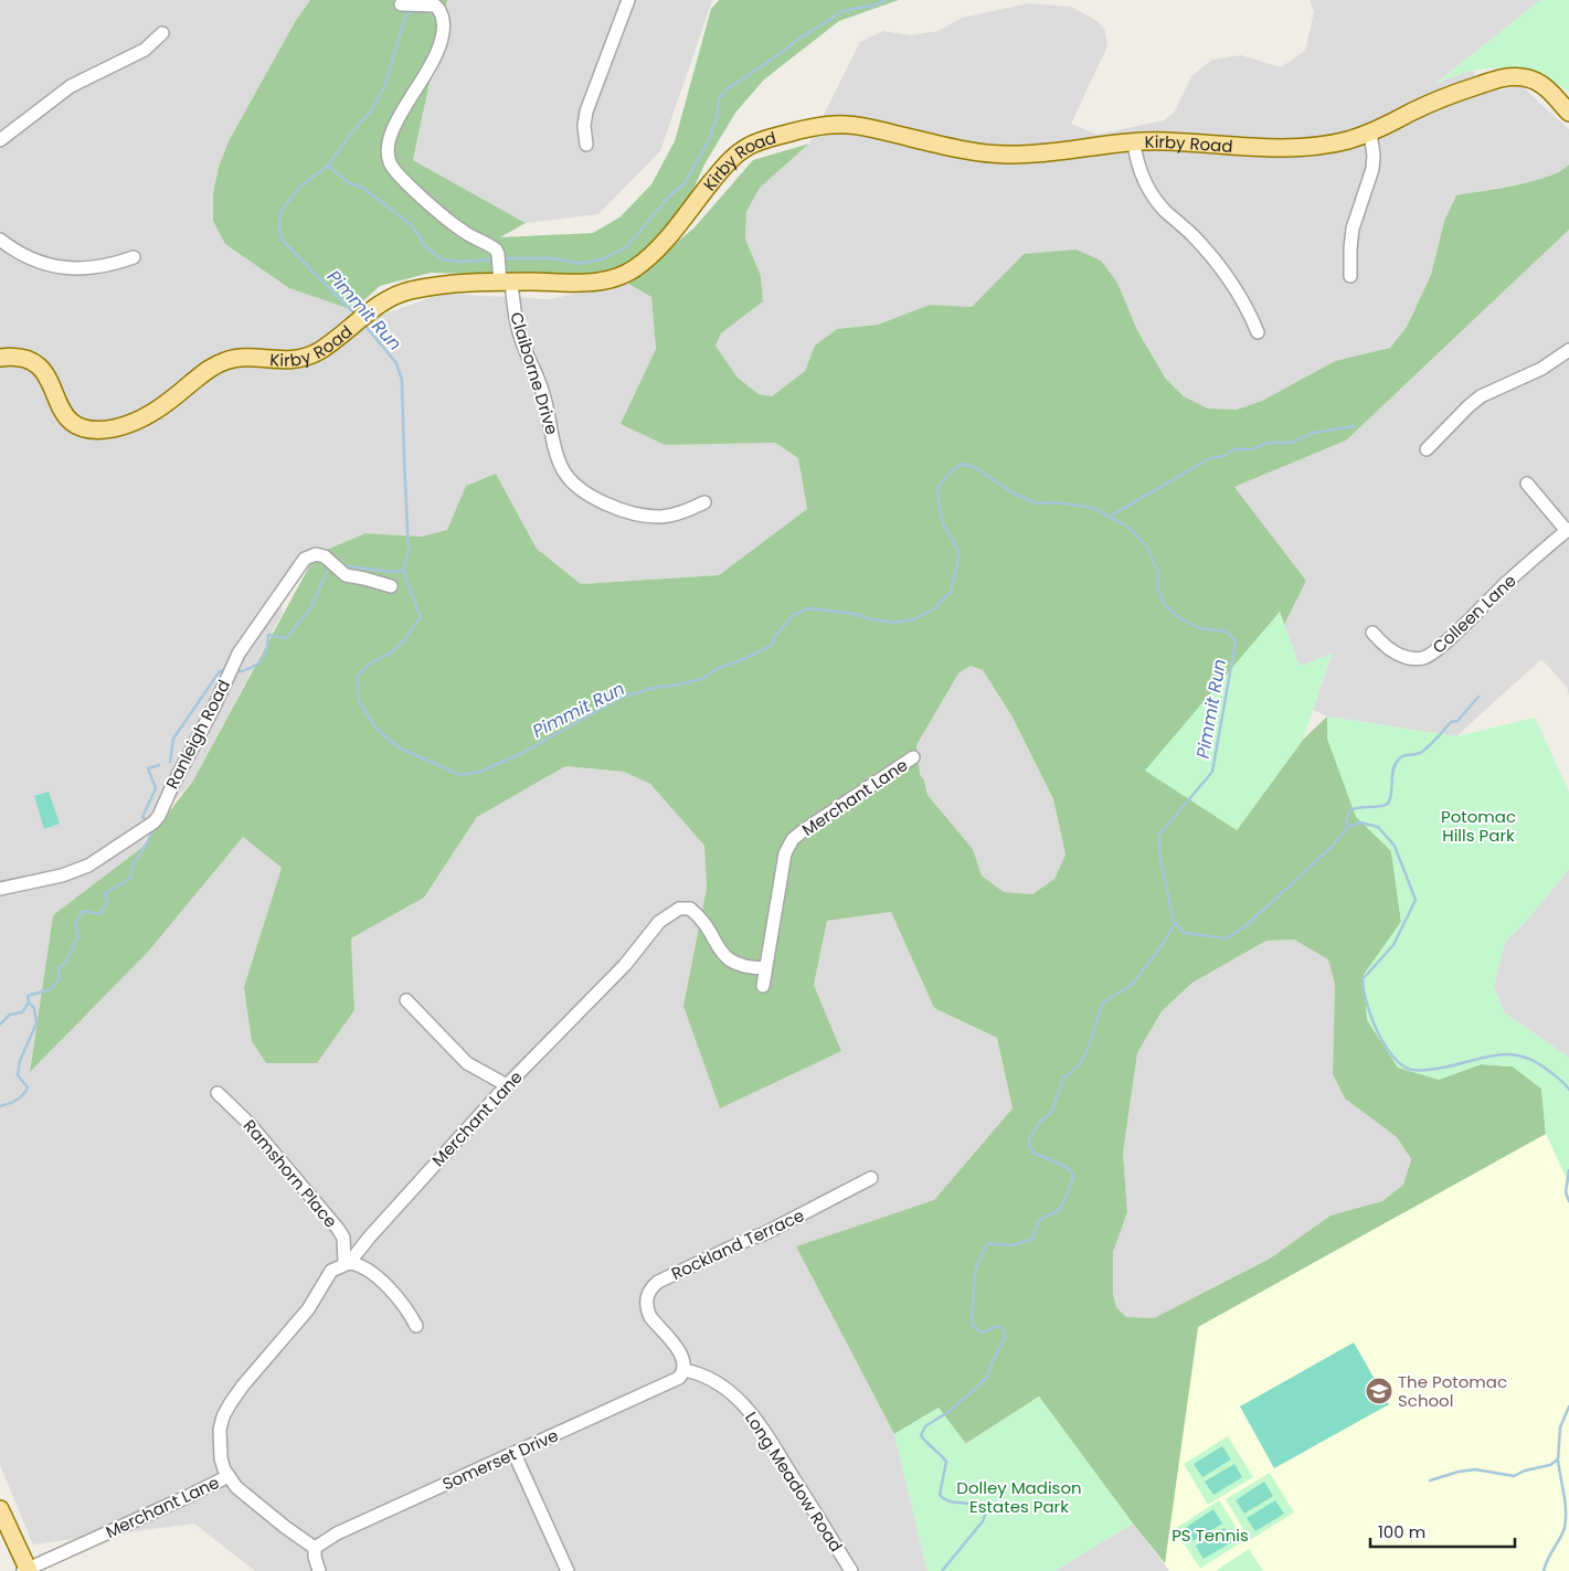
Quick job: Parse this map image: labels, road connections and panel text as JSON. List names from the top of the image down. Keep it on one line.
{"streets":{"main road":["Kirby Road"],"street":["Claiborne Drive","Colleen Lane","Ranleigh Road","Merchant Lane","Ramshorn Place","Rockland Terrace","Somerset Drive","Long Meadow Road"]},"crossings":[["Kirby Road","Claiborne Drive"],["Merchant Lane","Ramshorn Place"],["Rockland Terrace","Somerset Drive"],["Rockland Terrace","Long Meadow Road"],["Somerset Drive","Long Meadow Road"]],"water":["Pimmit Run"],"parks":["Potomac Hills Park","Dolley Madison Estates Park","PS Tennis"],"places":{"school or university":["The Potomac School"]},"scale_bar":"100 m"}
